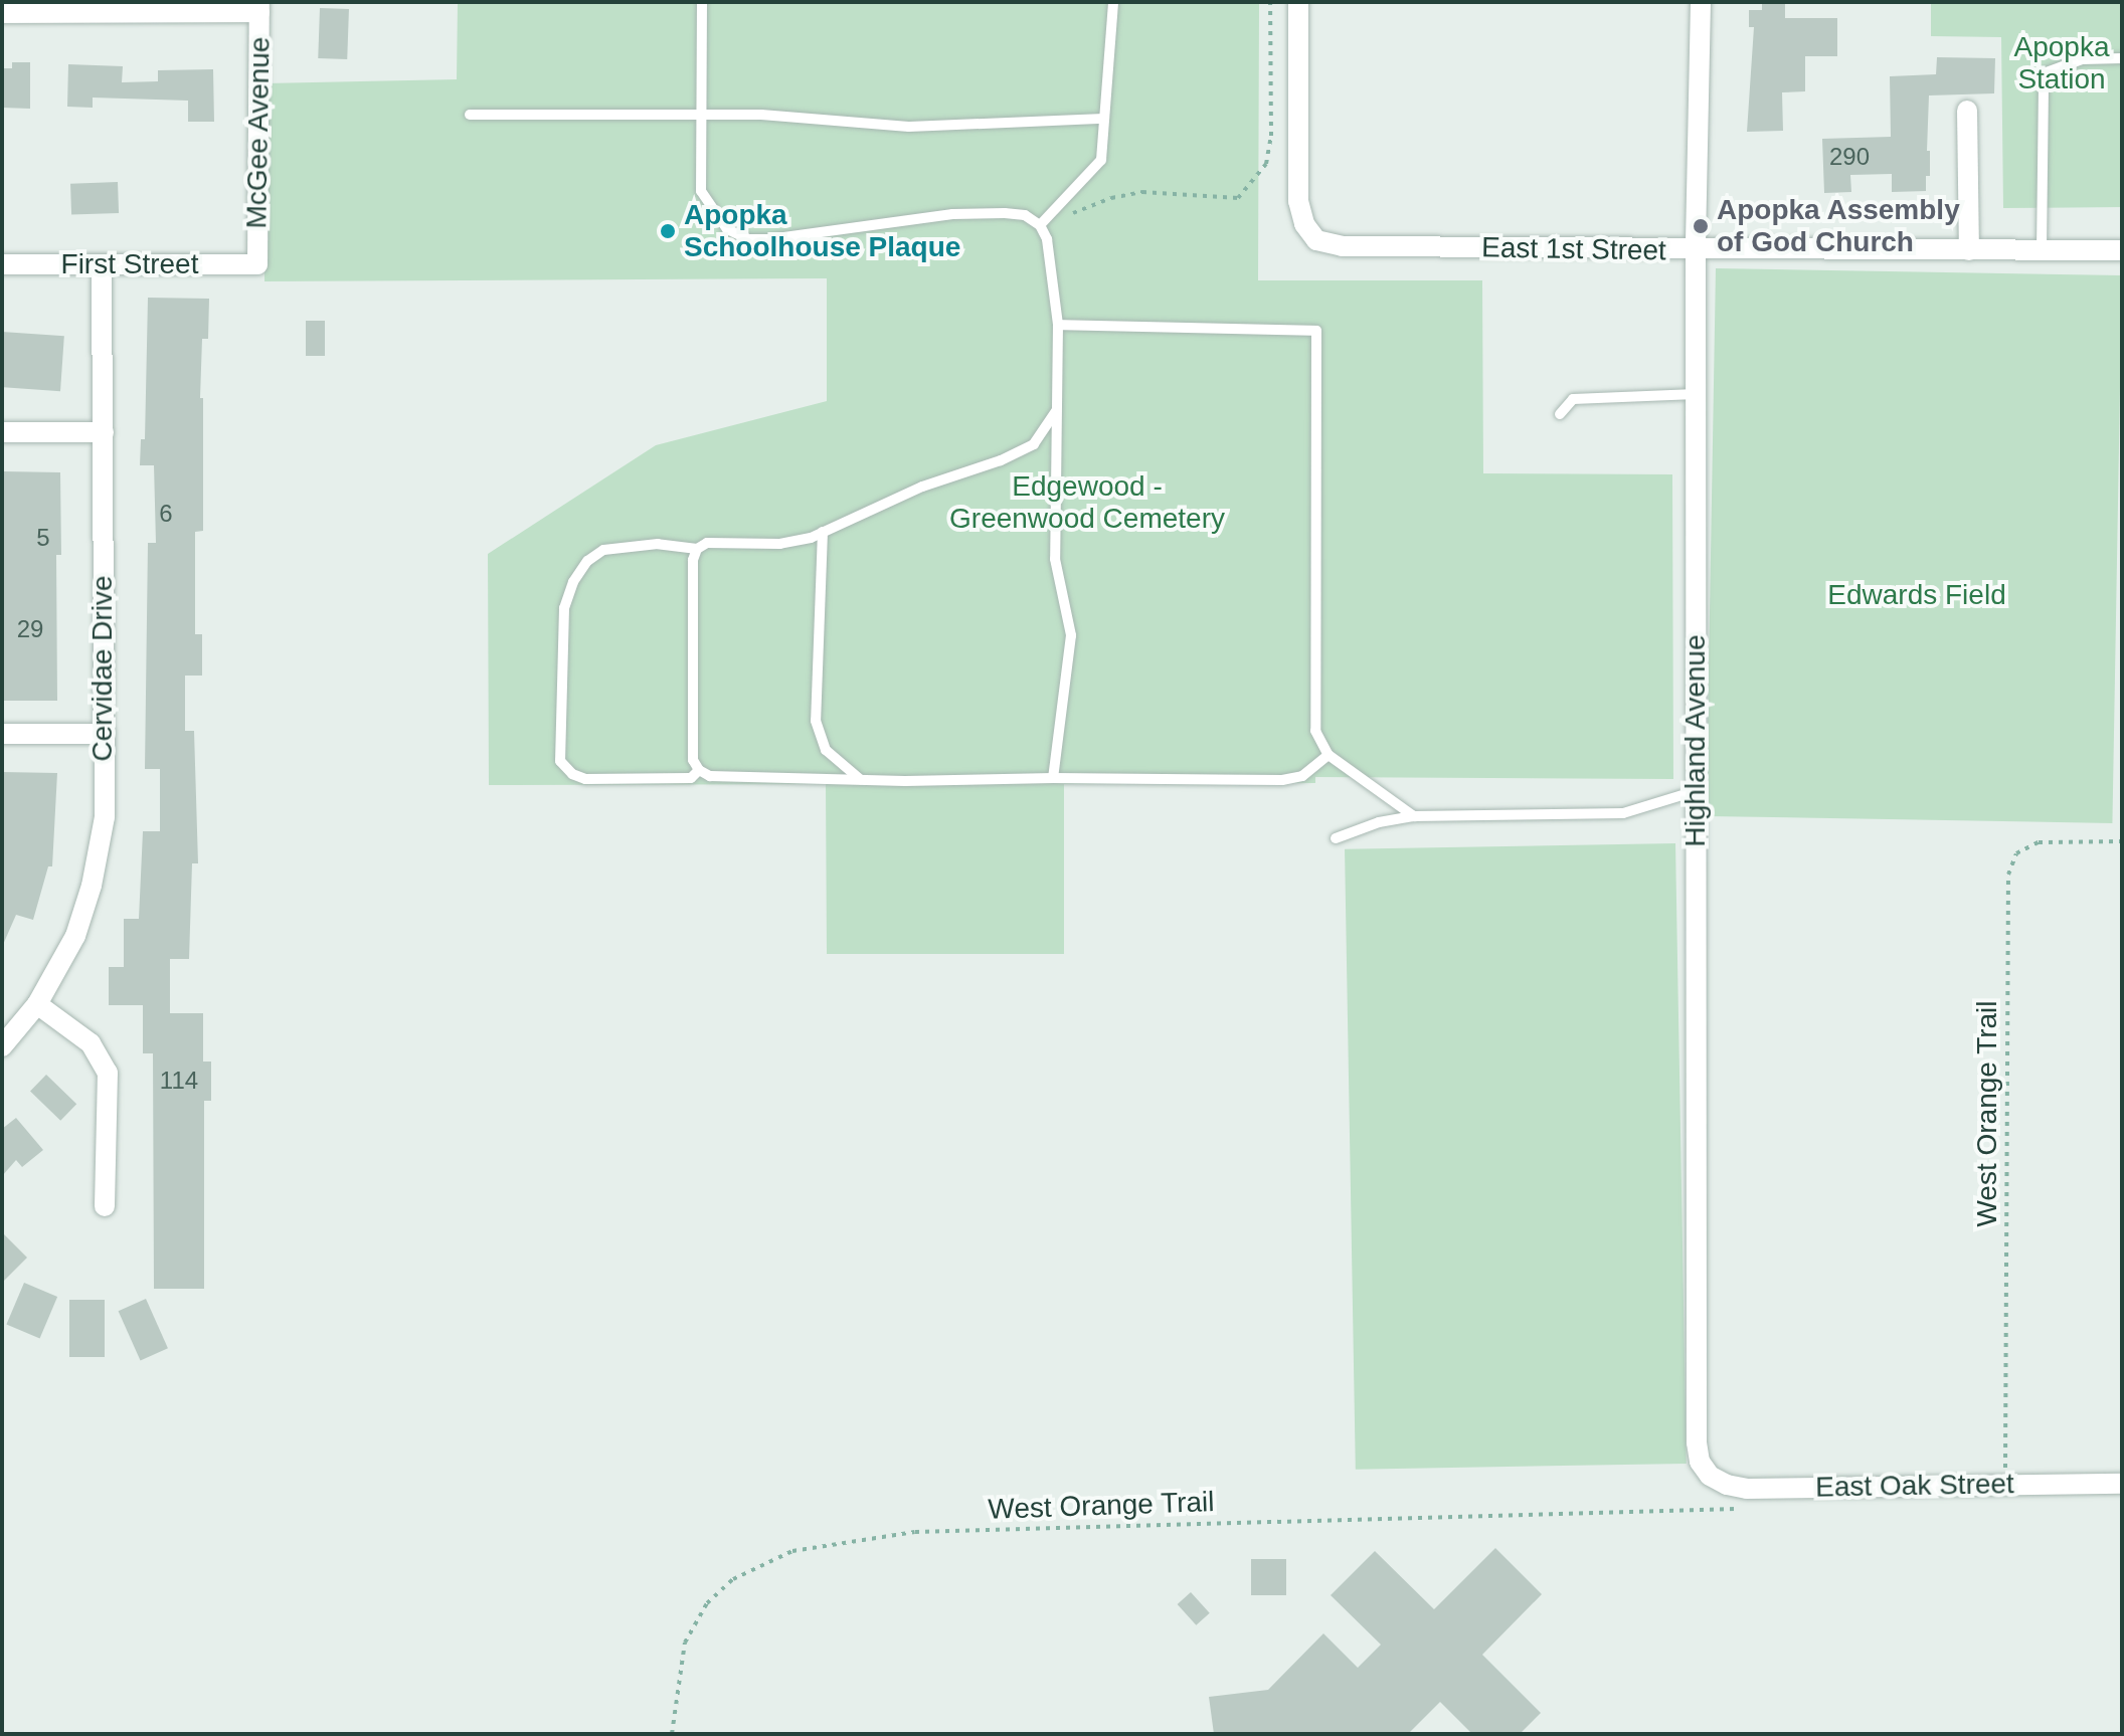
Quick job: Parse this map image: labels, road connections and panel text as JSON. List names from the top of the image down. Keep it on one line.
{"streets":{"street":["McGee Avenue","East 1st Street","First Street","Cervidae Drive","Highland Avenue","East Oak Street"],"path":["West Orange Trail"]},"crossings":[["McGee Avenue","First Street"],["East 1st Street","Highland Avenue"],["First Street","Cervidae Drive"],["Highland Avenue","East Oak Street"],["West Orange Trail","East Oak Street"]],"parks":["Apopka Station","Edgewood - Greenwood Cemetery","Edwards Field"],"places":["Apopka Assembly of God Church","Apopka Schoolhouse Plaque"],"house_numbers":["290","6","5","29","114"]}
